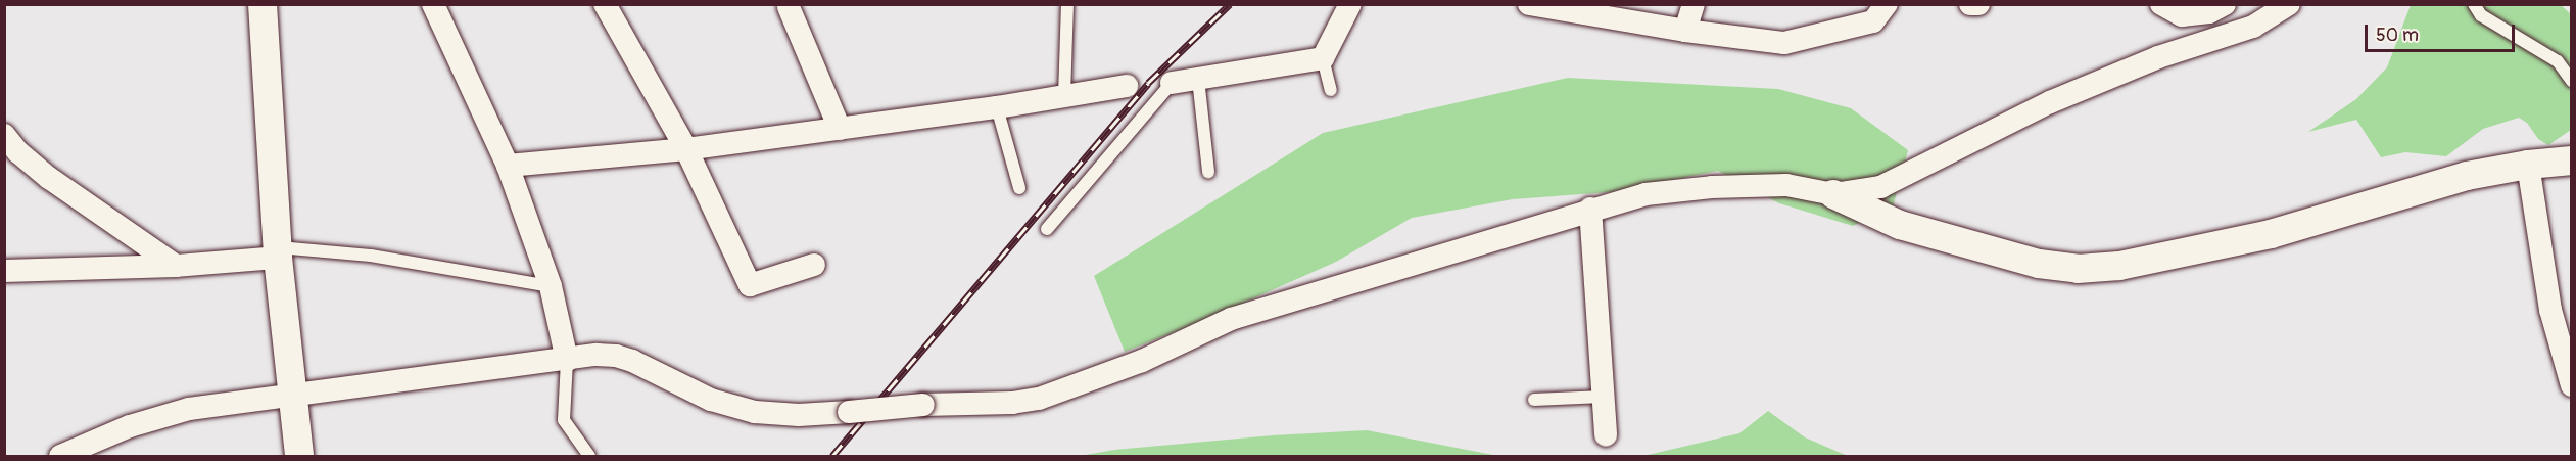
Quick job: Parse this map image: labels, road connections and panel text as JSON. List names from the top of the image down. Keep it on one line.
{"scale_bar":"50 m"}
